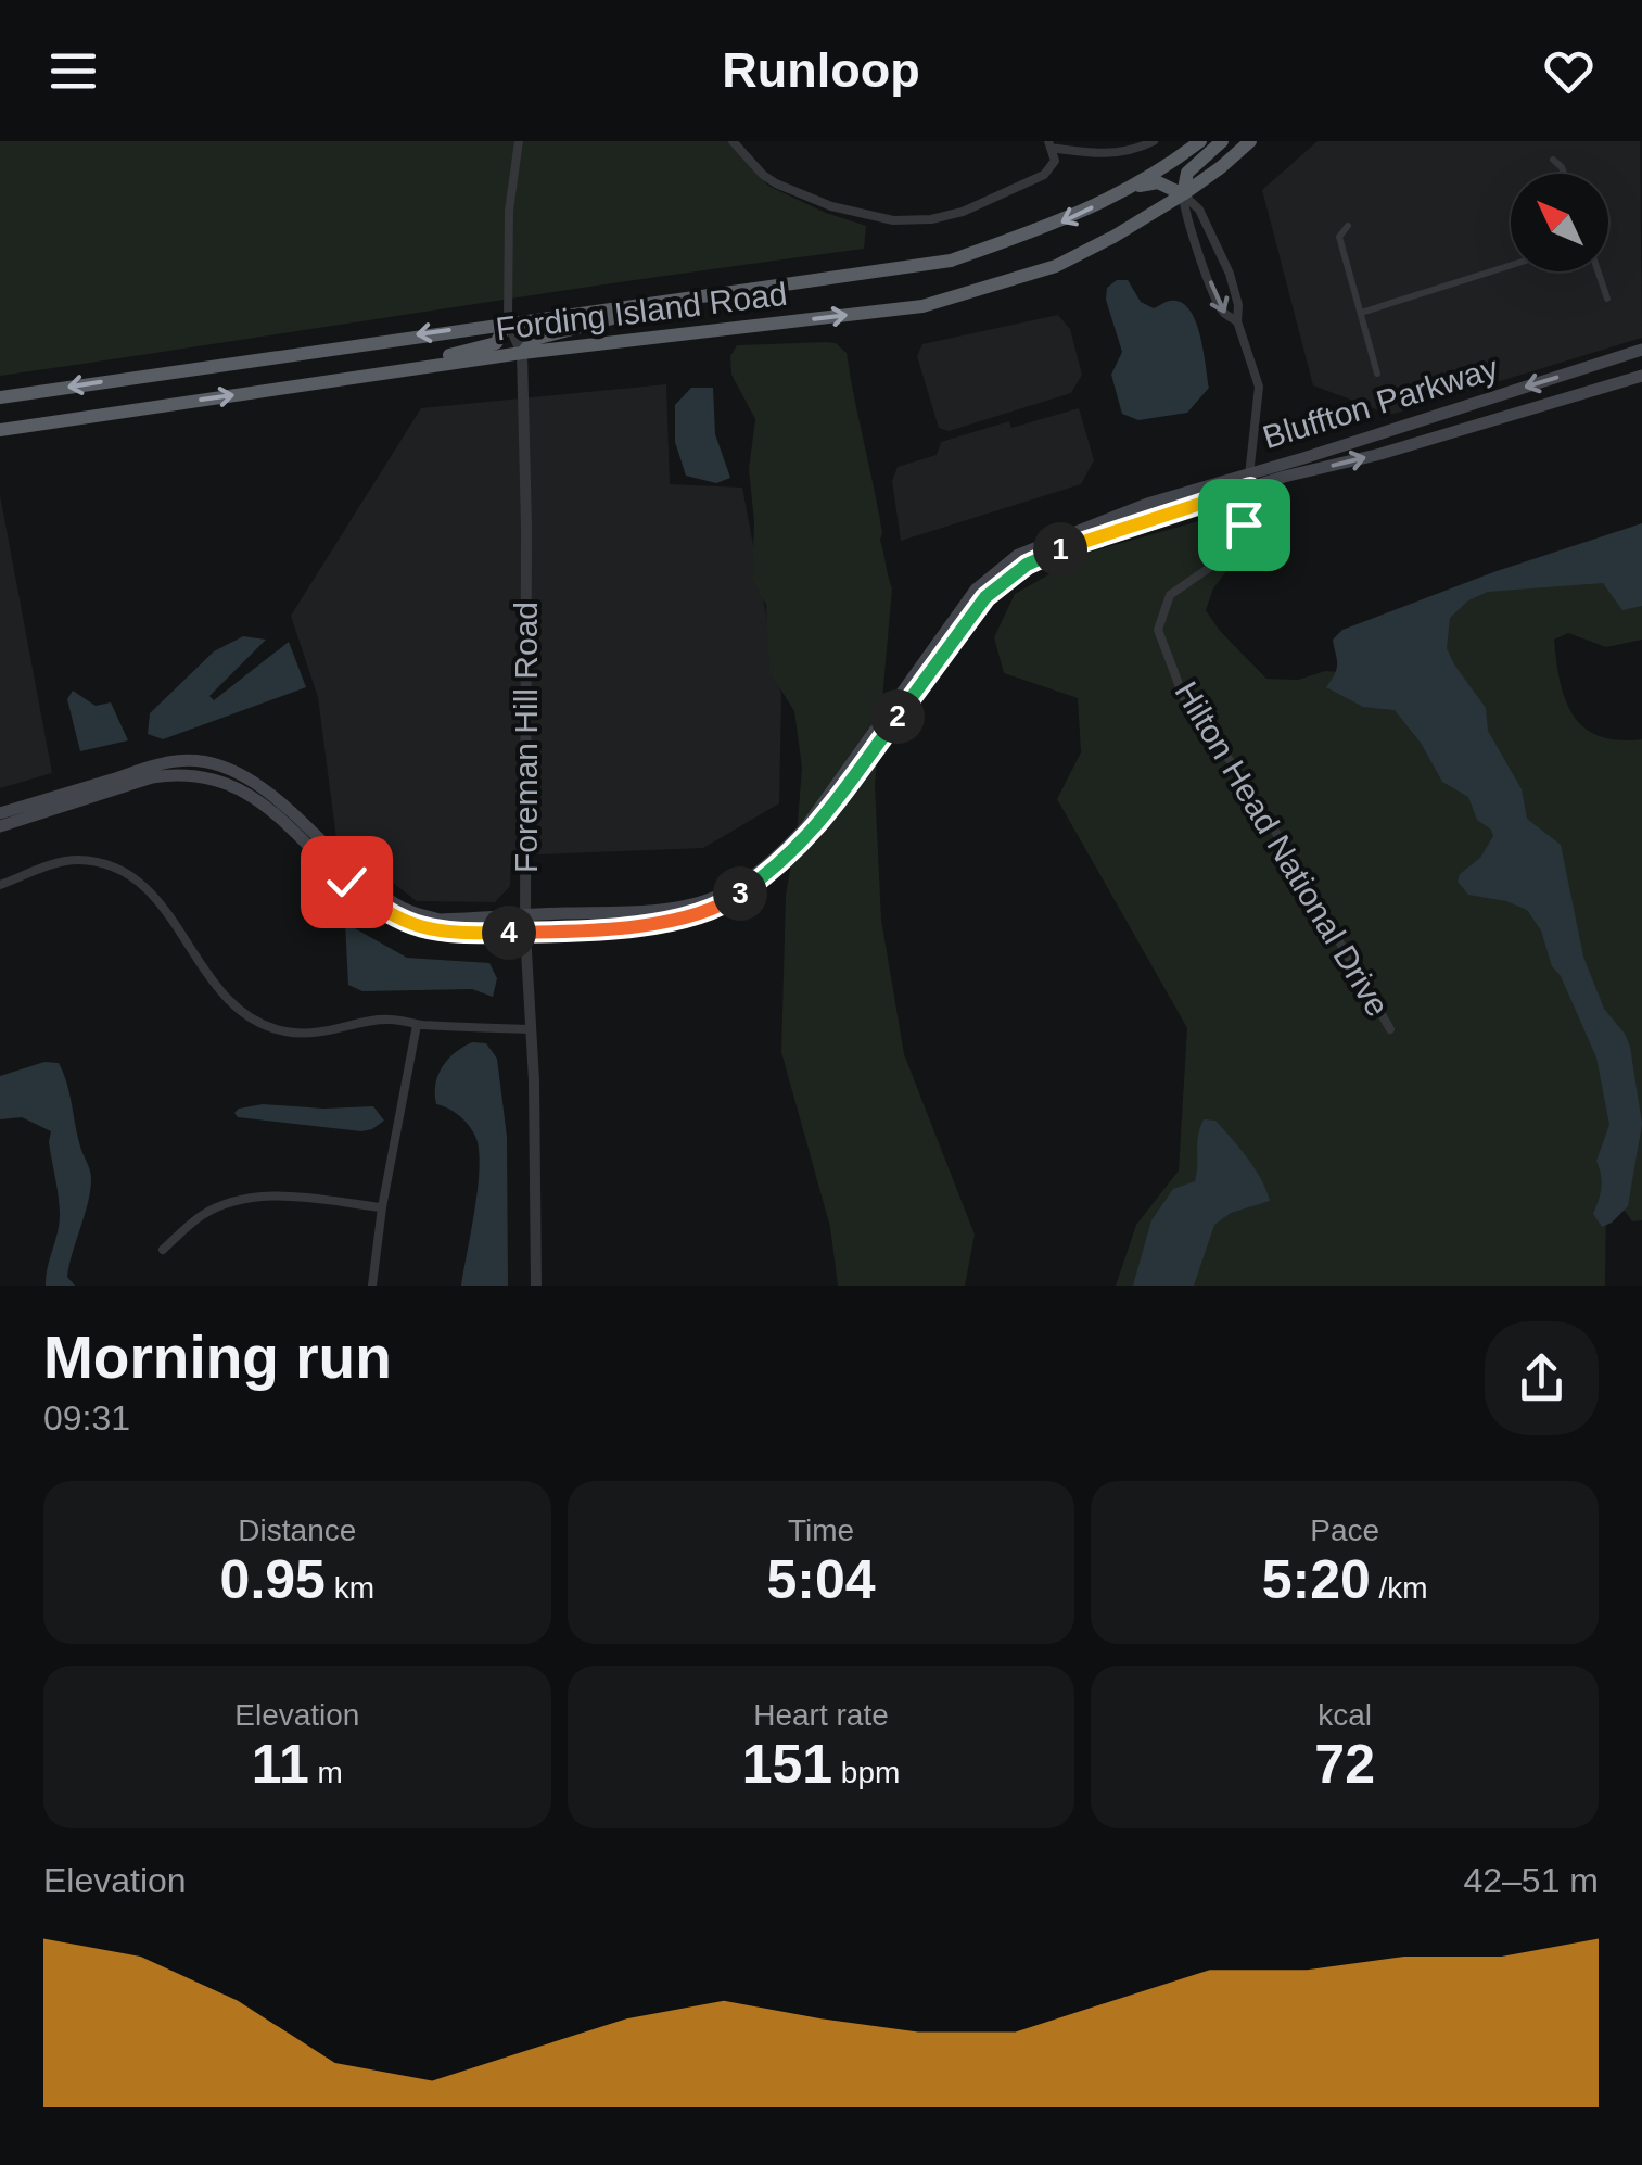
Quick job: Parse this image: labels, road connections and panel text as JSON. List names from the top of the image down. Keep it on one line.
{"streets":{"highway":["Fording Island Road"],"main road":["Bluffton Parkway"],"street":["Foreman Hill Road","Hilton Head National Drive"]},"crossings":[["Fording Island Road","Foreman Hill Road"],["Fording Island Road","Hilton Head National Drive"],["Bluffton Parkway","Foreman Hill Road"],["Bluffton Parkway","Hilton Head National Drive"]],"north":"top left","page":{"header":"Runloop","pins":["1","2","3","4"],"heading":["Morning run","09:31"],"stats":[["Distance","0.95 km"],["Time","5:04"],["Pace","5:20 /km"],["Elevation","11 m"],["Heart rate","151 bpm"],["kcal","72"]],"chart":["Elevation","42–51 m"]}}
